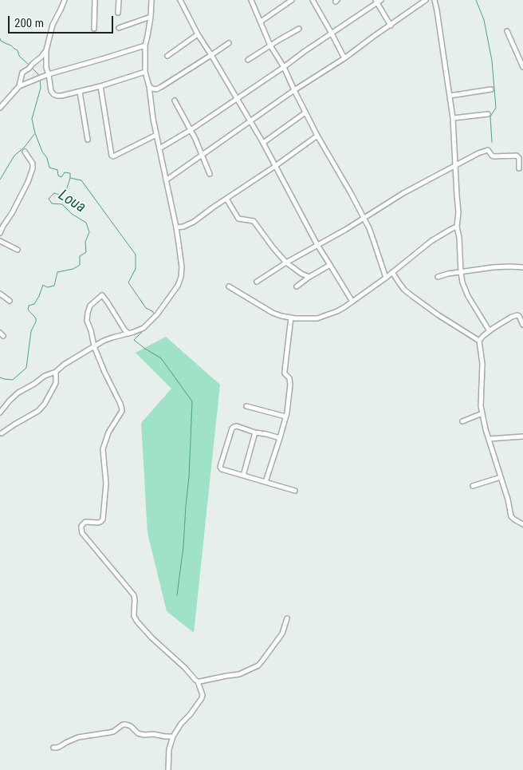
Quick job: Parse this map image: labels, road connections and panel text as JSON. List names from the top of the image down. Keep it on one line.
{"water":["Loua"],"scale_bar":"200 m"}
